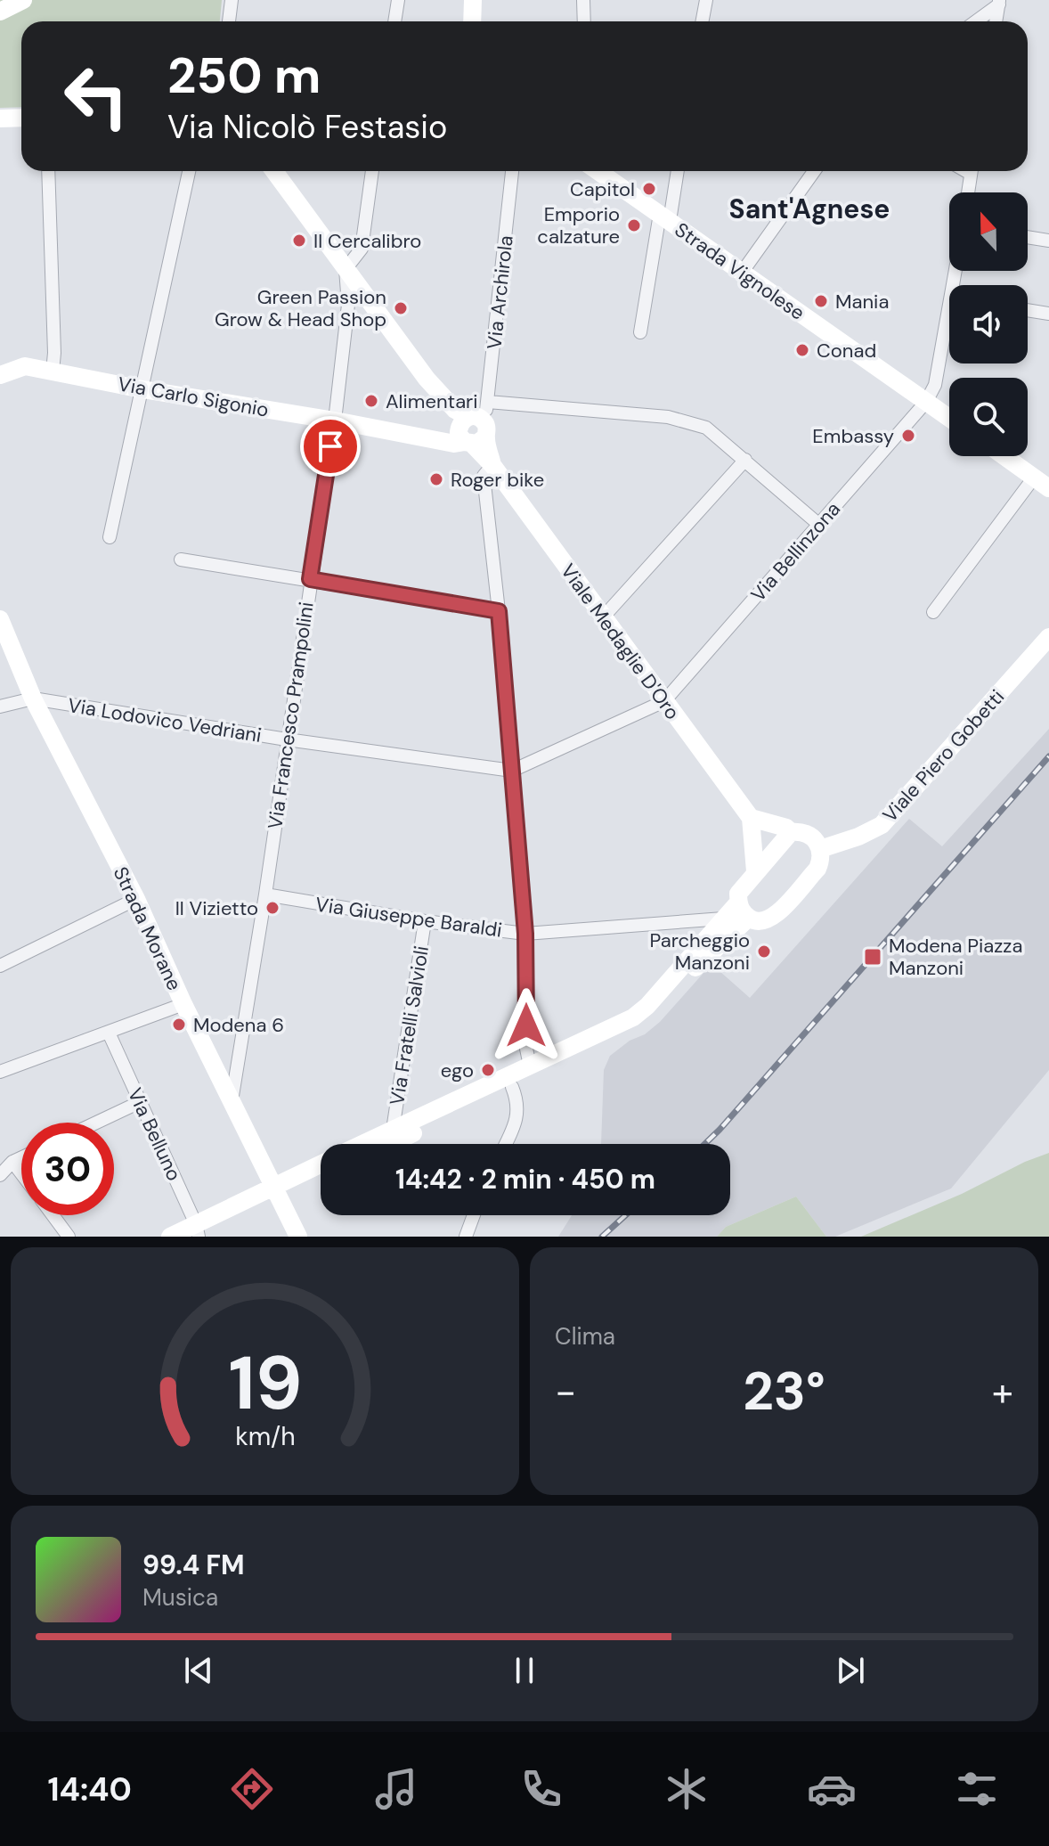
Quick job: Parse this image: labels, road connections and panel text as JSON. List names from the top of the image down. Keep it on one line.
{"streets":{"street":["Strada Vignolese","Via Archirola","Via Carlo Sigonio","Via Bellinzona","Viale Medaglie D'Oro","Via Francesco Prampolini","Via Lodovico Vedriani","Viale Piero Gobetti","Via Giuseppe Baraldi","Strada Morane","Via Fratelli Salvioli","Via Belluno"]},"crossings":[["Strada Vignolese","Via Bellinzona"],["Via Archirola","Via Carlo Sigonio"],["Via Archirola","Viale Medaglie D'Oro"],["Via Carlo Sigonio","Viale Medaglie D'Oro"],["Via Carlo Sigonio","Via Francesco Prampolini"],["Via Bellinzona","Viale Medaglie D'Oro"],["Viale Medaglie D'Oro","Via Francesco Prampolini"],["Via Francesco Prampolini","Via Lodovico Vedriani"],["Via Francesco Prampolini","Via Giuseppe Baraldi"],["Via Francesco Prampolini","Strada Morane"],["Via Lodovico Vedriani","Strada Morane"],["Via Giuseppe Baraldi","Via Fratelli Salvioli"]],"districts":["Sant'Agnese"],"places":{"other":["Capitol","Emporio calzature","Il Cercalibro","Mania","Green Passion Grow & Head Shop","Conad","Alimentari","Embassy","Roger bike","Il Vizietto","Parcheggio Manzoni","Modena 6","ego"],"transit":["Modena Piazza Manzoni"]},"north":"top","page":{"turn":["250 m","Via Nicolò Festasio"],"limit":"30","trip":"14:42 · 2 min · 450 m","tile":"Clima","heat":["−","23°","+"],"song":["99.4 FM","Musica"],"tabs":"14:40","gauge":["19","km/h"]}}
